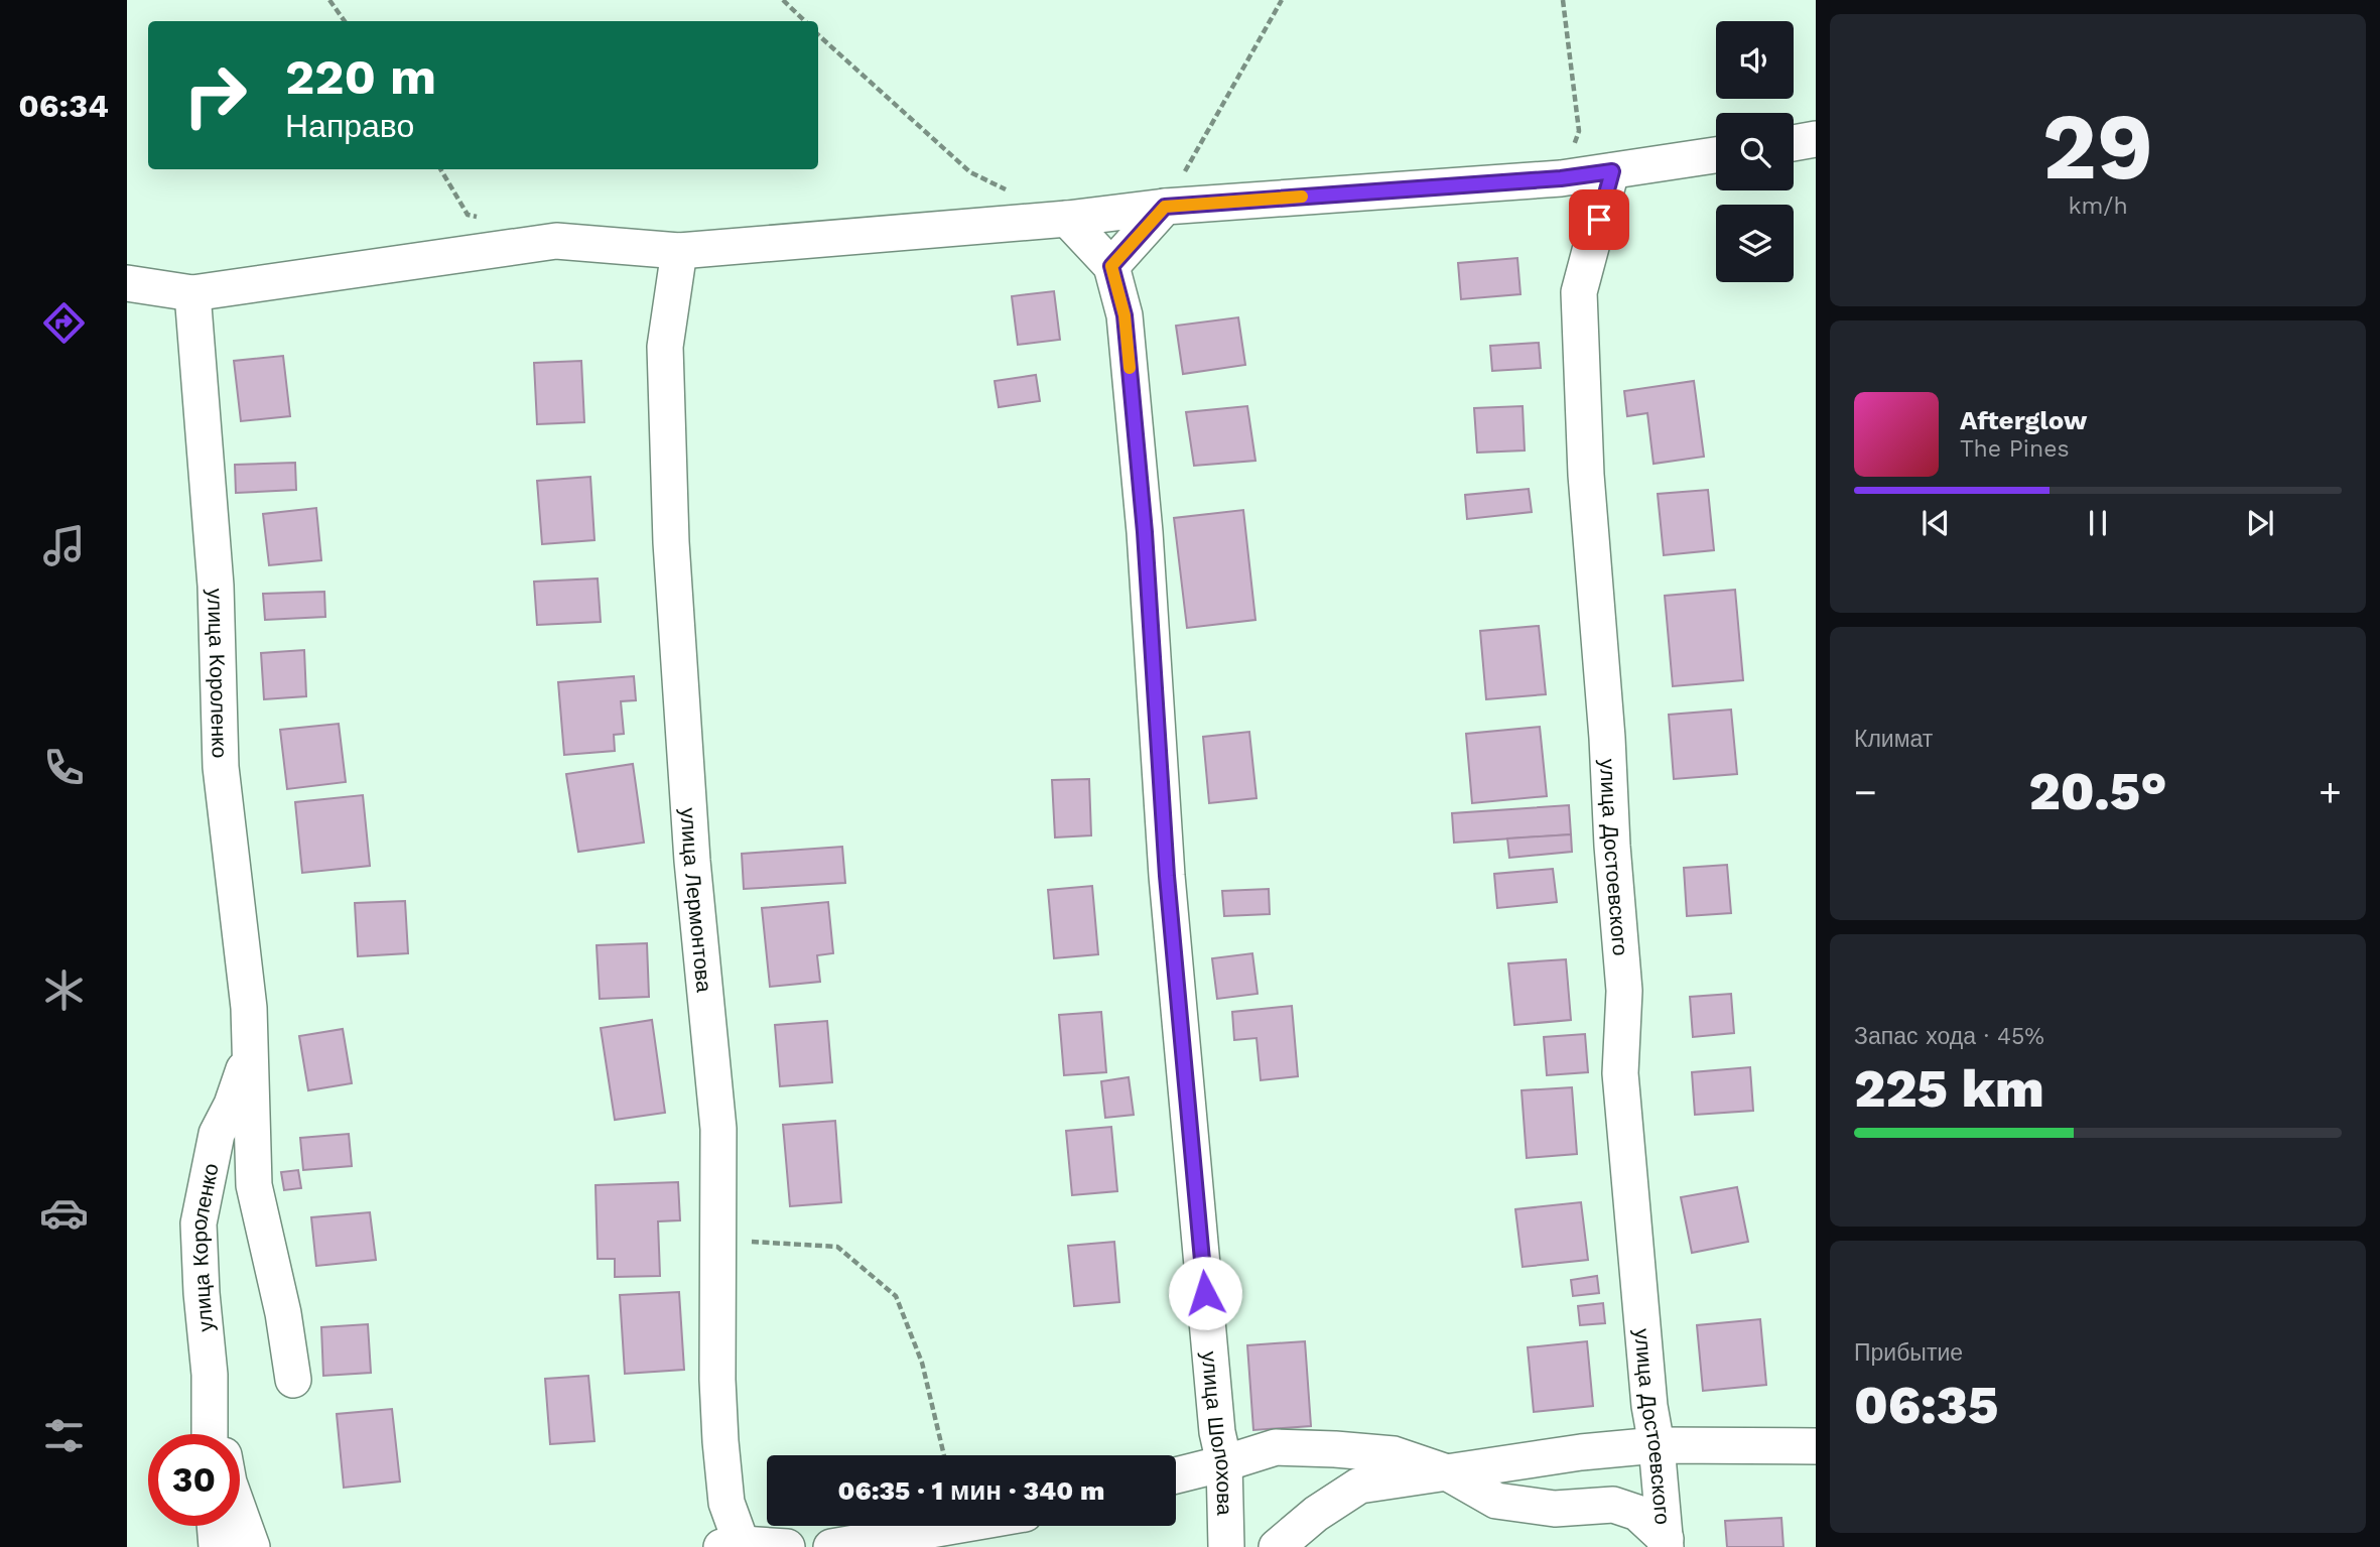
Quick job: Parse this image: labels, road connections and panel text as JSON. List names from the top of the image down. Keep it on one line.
{"streets":{"street":["улица Короленко","улица Достоевского","улица Лермонтова","улица Шолохова"]},"page":{"tabs":"06:34","tile":[["29","km/h"],"Климат",["Запас хода · 45%","225 km"],["Прибытие","06:35"]],"turn":["220 m","Направо"],"song":["Afterglow","The Pines"],"heat":["−","20.5°","+"],"limit":"30","trip":"06:35 · 1 мин · 340 m"}}
